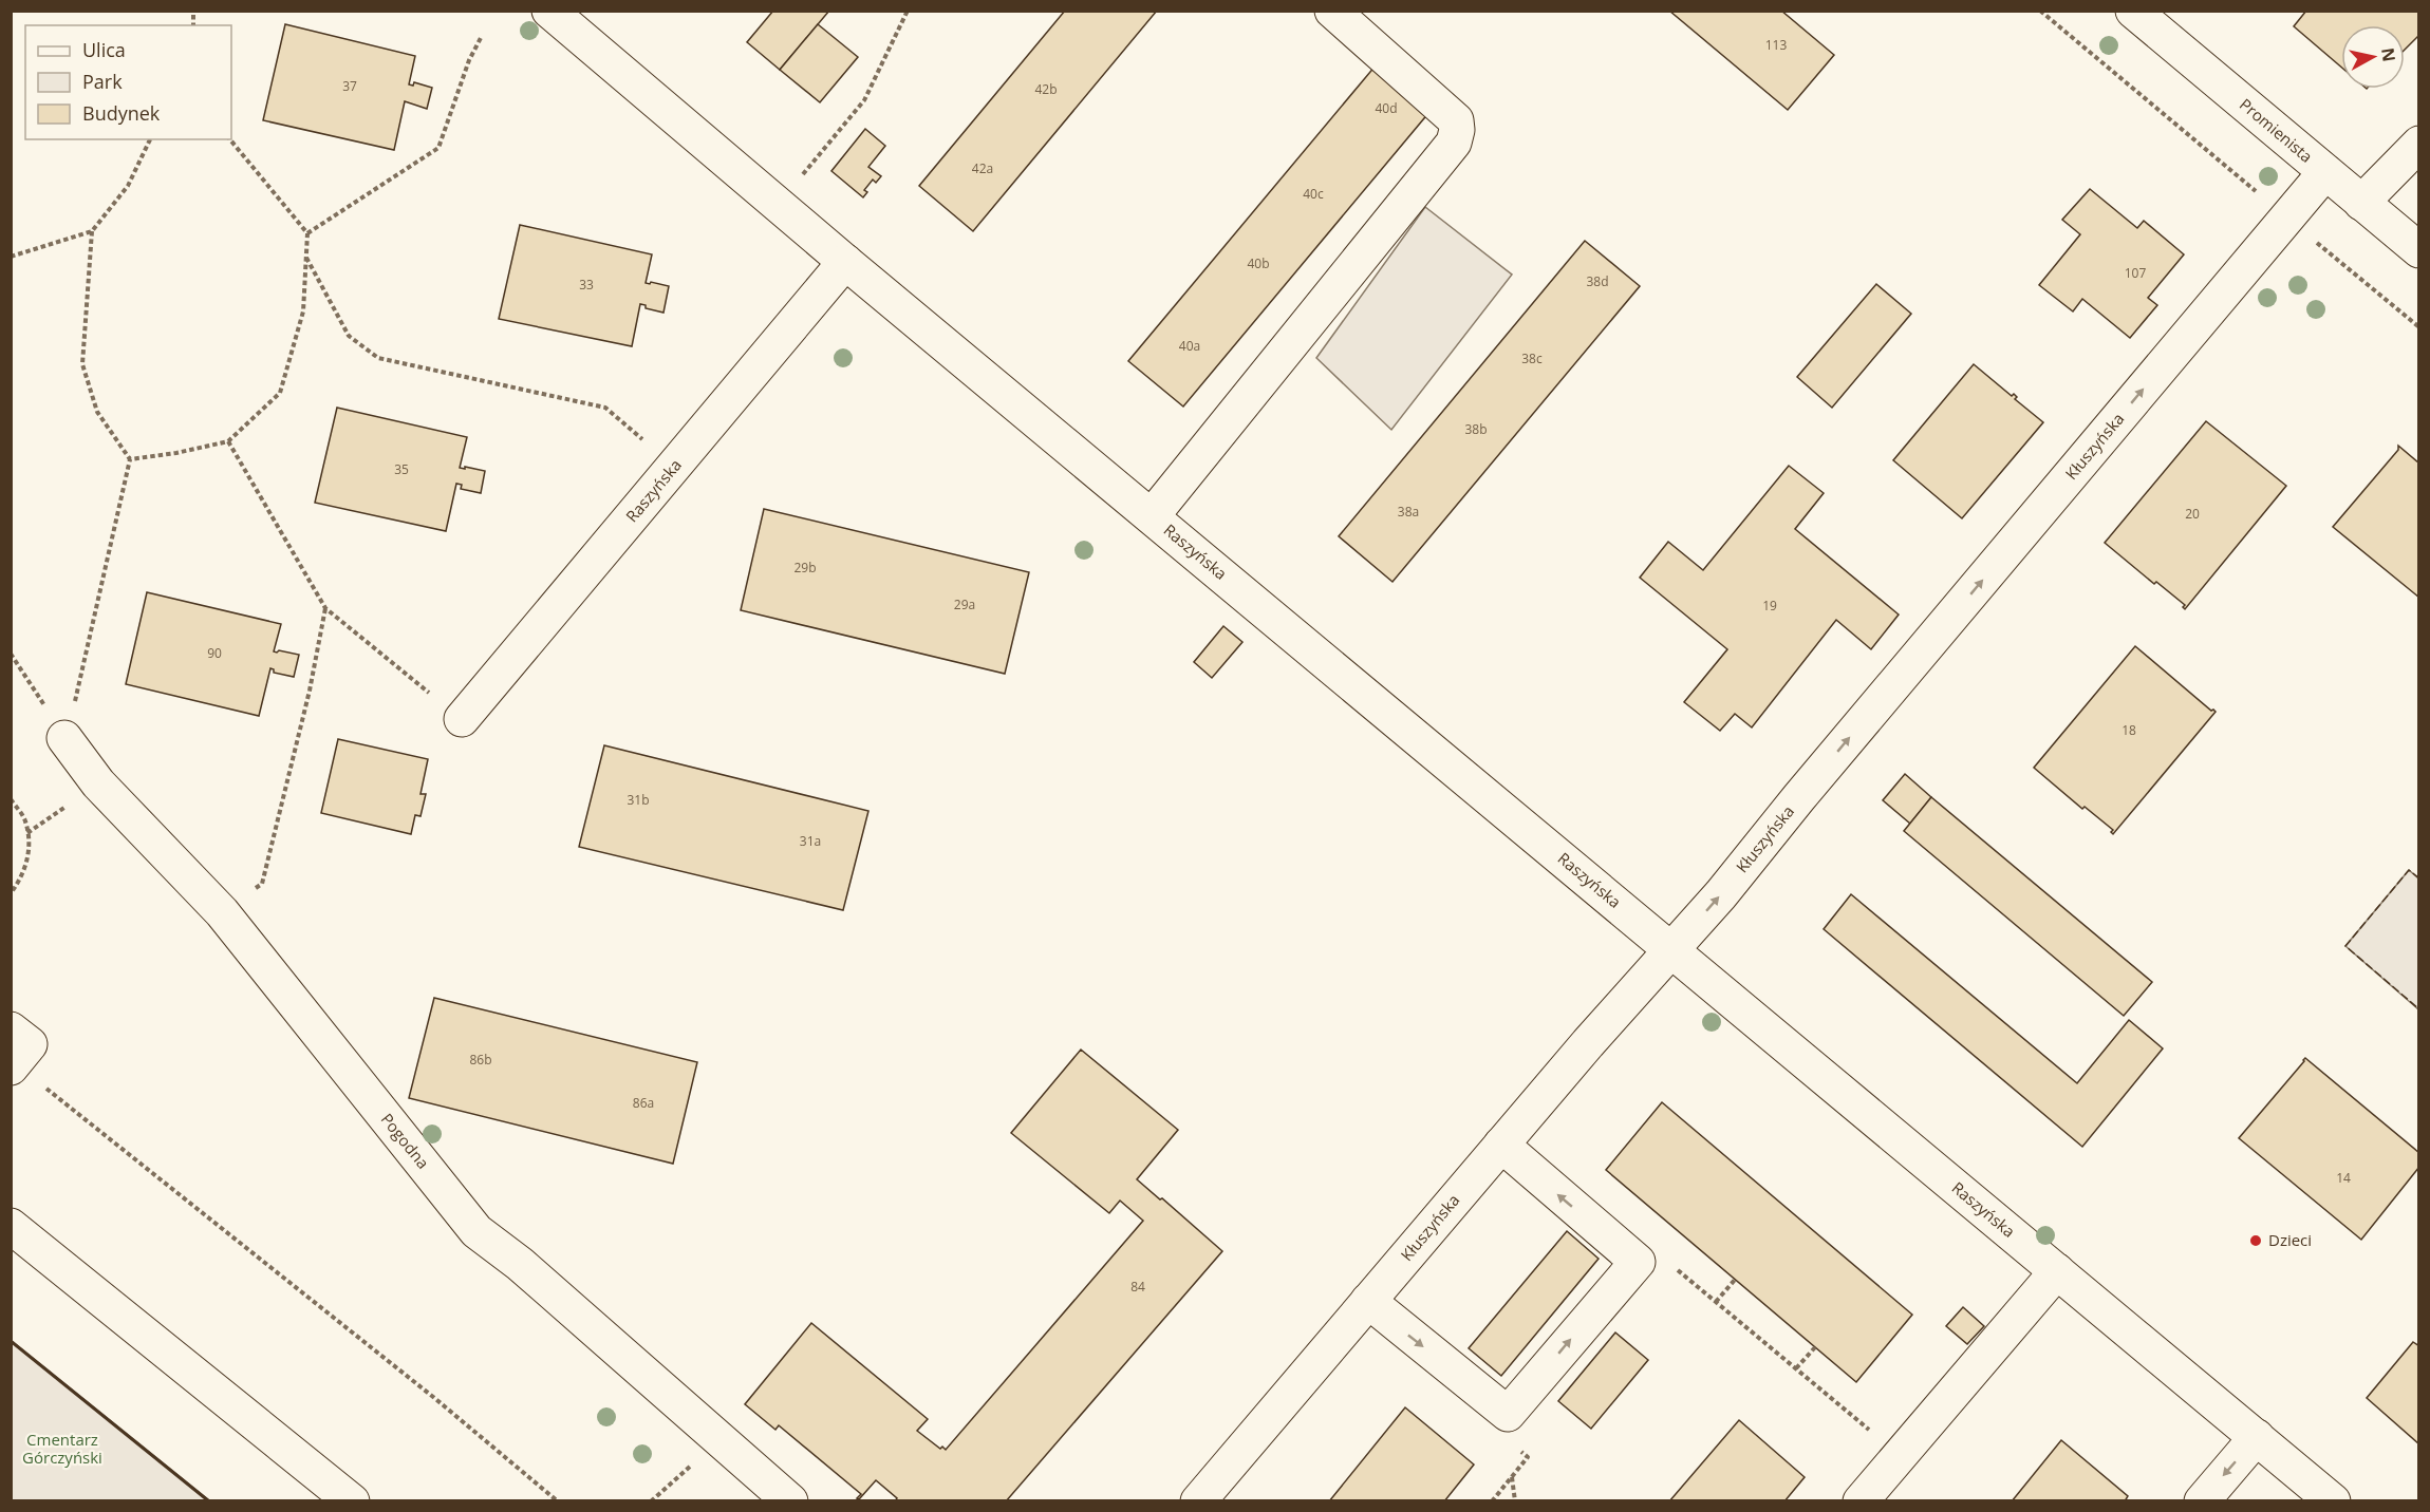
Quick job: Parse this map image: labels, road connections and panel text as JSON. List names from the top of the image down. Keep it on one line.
{"streets":{"street":["Promienista","Kłuszyńska","Raszyńska","Pogodna"]},"crossings":[["Promienista","Kłuszyńska"],["Kłuszyńska","Raszyńska"]],"one_way":["Kłuszyńska"],"parks":["Cmentarz Górczyński"],"places":["Dzieci"],"house_numbers":["113","37","42b","40d","42a","40c","40b","107","38d","33","40a","38c","38b","35","38a","20","29b","29a","19","90","18","31b","31a","86b","86a","14","84"],"legend":["Ulica","Park","Budynek"],"north":"right"}
